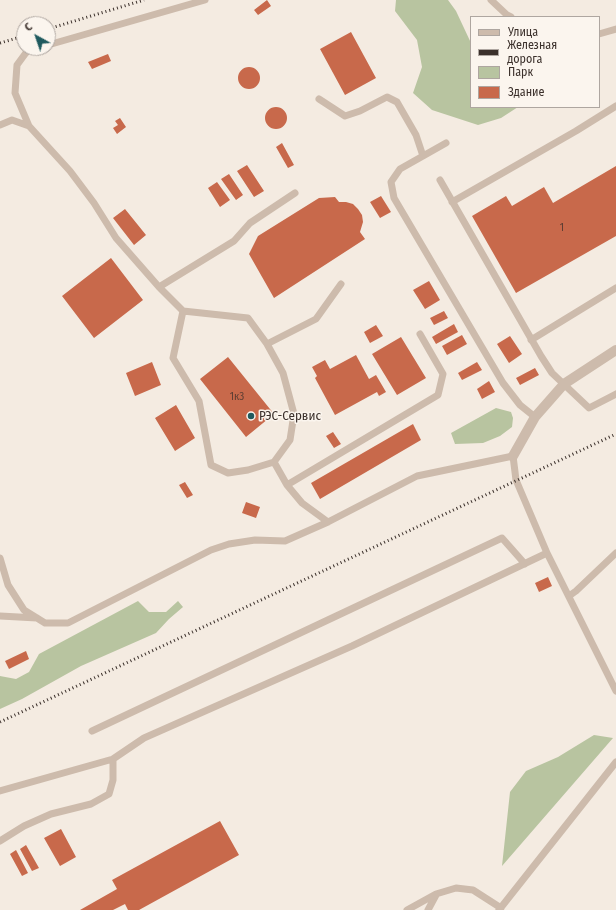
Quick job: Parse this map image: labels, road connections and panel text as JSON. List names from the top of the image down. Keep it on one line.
{"places":["РЭС-Сервис"],"house_numbers":["1","1к3"],"legend":["Улица","Железная дорога","Парк","Здание"],"north":"top left"}
